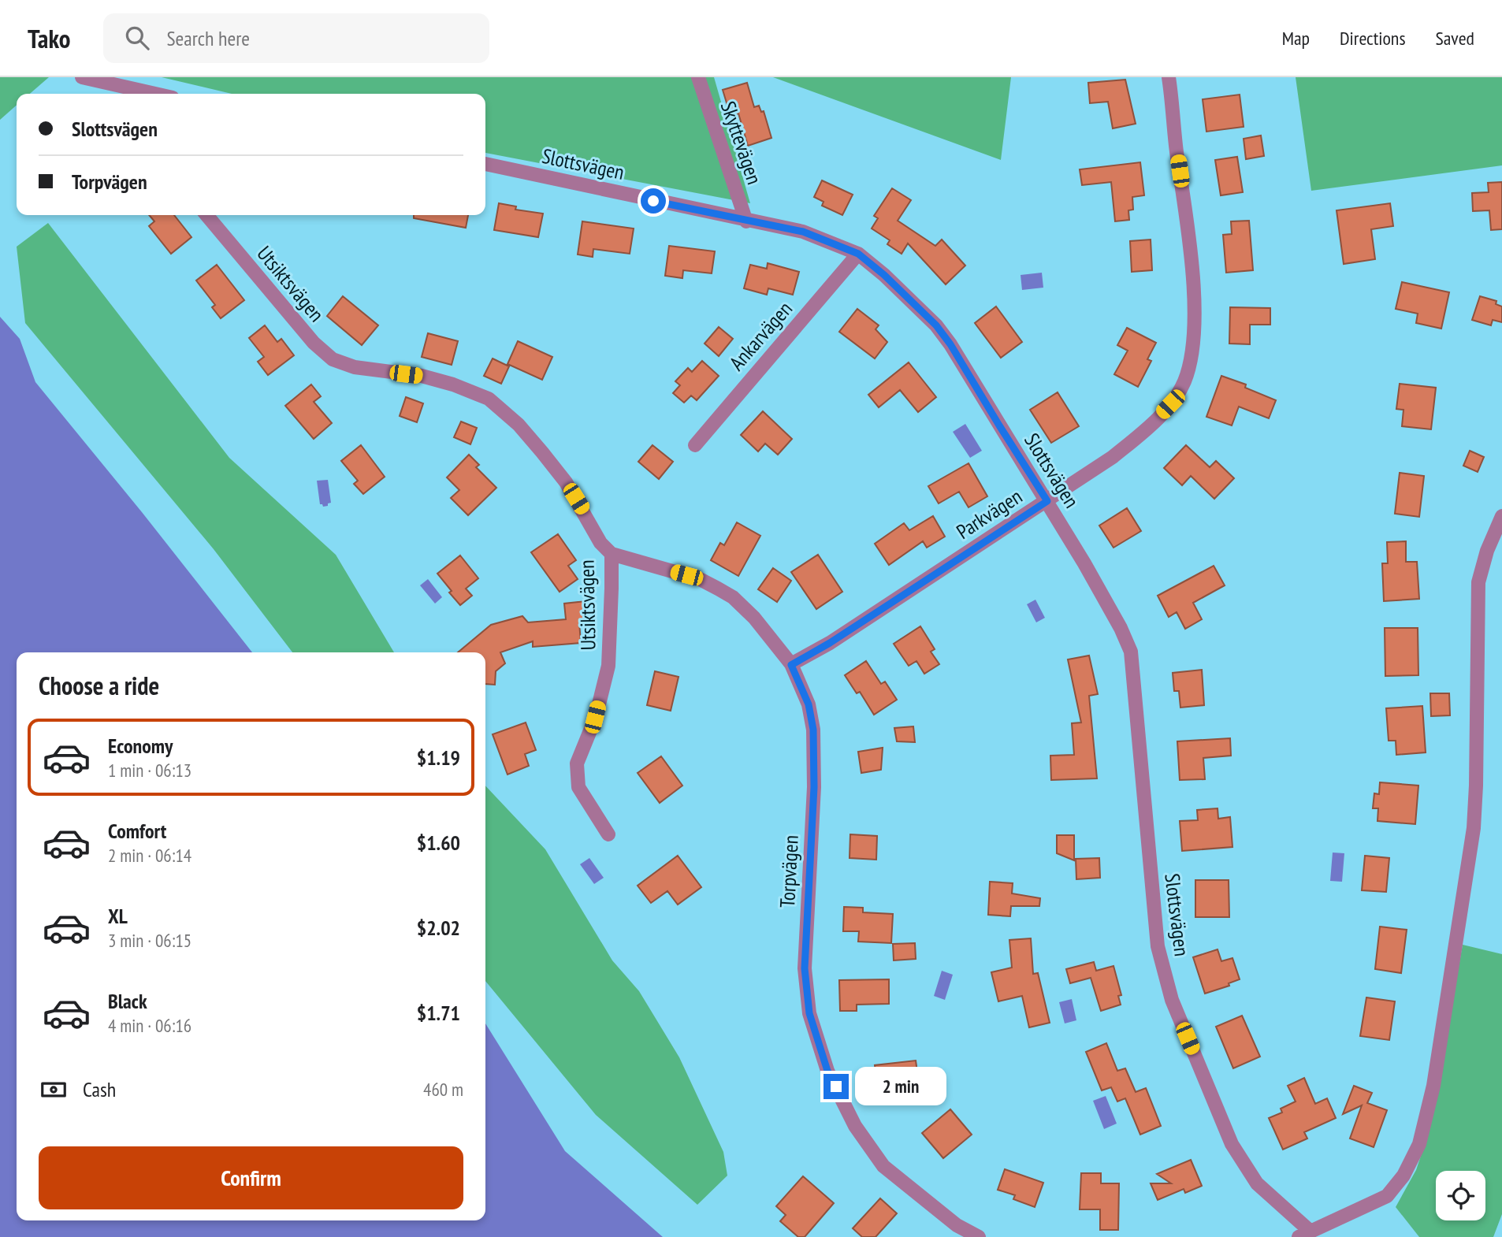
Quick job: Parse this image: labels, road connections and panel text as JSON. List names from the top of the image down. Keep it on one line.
{"streets":{"street":["Skyttevägen","Slottsvägen","Utsiktsvägen","Ankarvägen","Parkvägen","Torpvägen"]},"crossings":[["Skyttevägen","Slottsvägen"],["Slottsvägen","Ankarvägen"],["Slottsvägen","Parkvägen"],["Utsiktsvägen","Torpvägen"],["Parkvägen","Torpvägen"]],"page":{"header":"Tako","search":"Search here","nav":["Map","Directions","Saved"],"banner":["Slottsvägen","Torpvägen"],"heading":"Choose a ride","list":[{"name":"Economy","note":"1 min · 06:13","value":"$1.19"},{"name":"Comfort","note":"2 min · 06:14","value":"$1.60"},{"name":"XL","note":"3 min · 06:15","value":"$2.02"},{"name":"Black","note":"4 min · 06:16","value":"$1.71"}],"pay":["Cash","460 m"],"bubble":"2 min","buttons":"Confirm"}}
